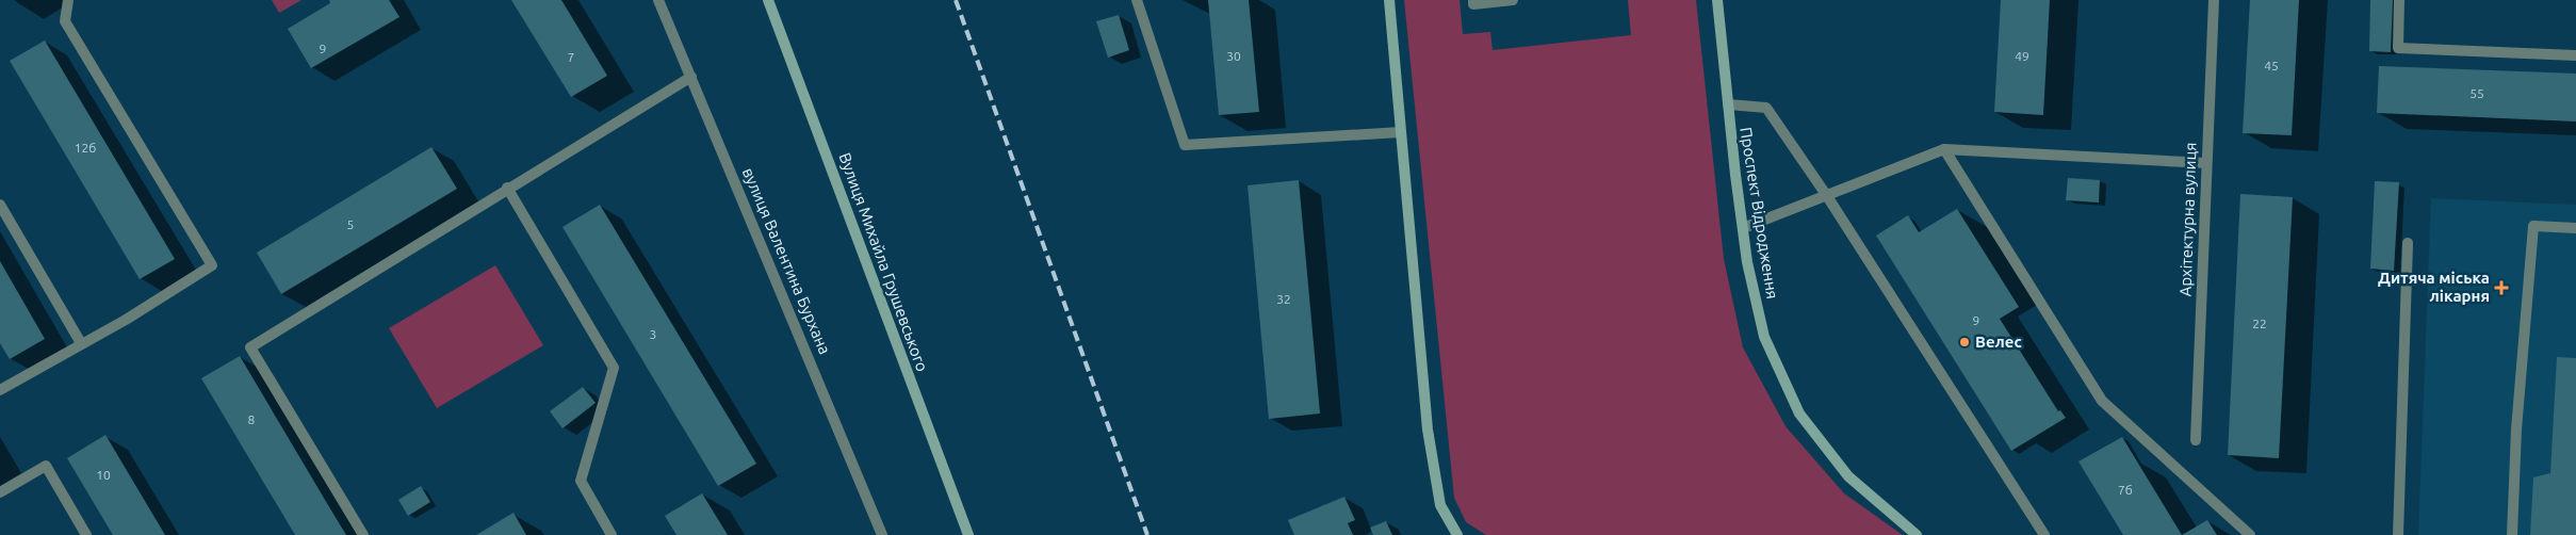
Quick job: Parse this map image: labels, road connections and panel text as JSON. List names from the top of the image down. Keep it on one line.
{"streets":{"main road":["Проспект Відродження","Вулиця Михайла Грушевського"],"street":["Архітектурна вулиця","вулиця Валентина Бурхана"]},"places":{"health":["Дитяча міська лікарня"],"other":["Велес"]},"house_numbers":["9","30","49","7","45","55","12б","5","32","9","22","3","8","10","7б"]}
